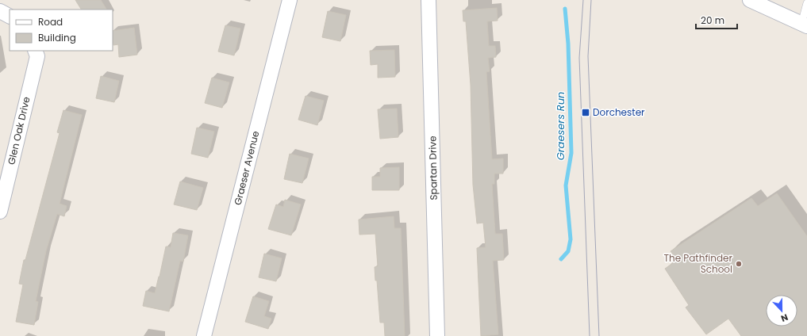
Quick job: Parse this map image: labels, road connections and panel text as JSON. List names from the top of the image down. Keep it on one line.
{"streets":{"street":["Glen Oak Drive","Graeser Avenue","Spartan Drive"]},"water":["Graesers Run"],"places":{"transit":["Dorchester"],"other":["The Pathfinder School"]},"legend":["Road","Building"],"scale_bar":"20 m","north":"bottom"}
